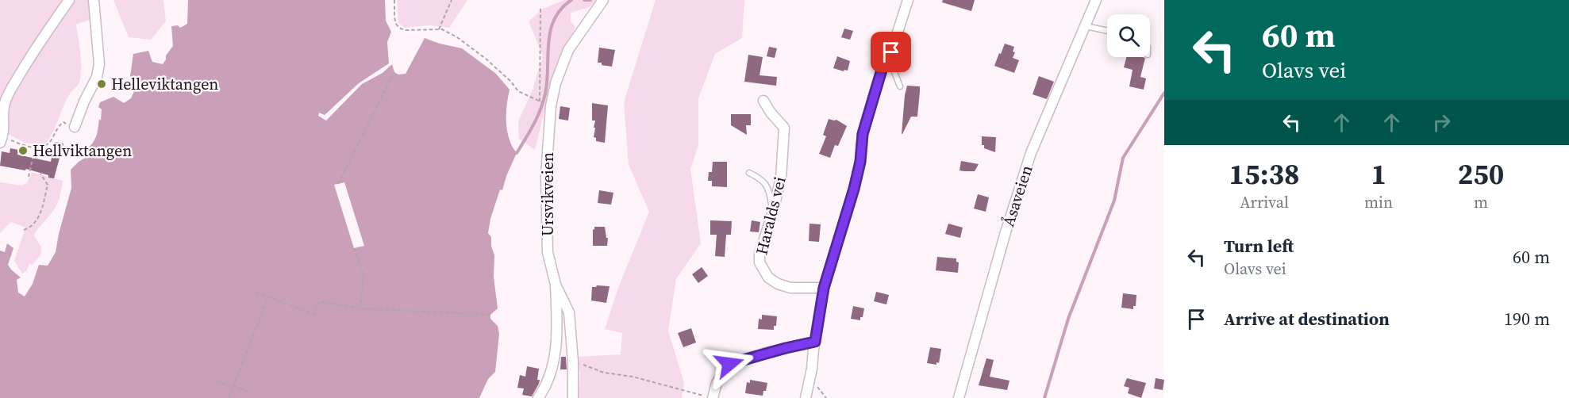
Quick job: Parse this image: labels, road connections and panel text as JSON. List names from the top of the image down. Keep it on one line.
{"streets":{"street":["Ursvikveien","Åsaveien","Haralds vei"]},"places":["Helleviktangen","Hellviktangen"],"page":{"turn":["60 m","Olavs vei"],"eta":["15:38","Arrival","1","min","250","m"],"list":[{"name":"Turn left","note":"Olavs vei","value":"60 m"},{"name":"Arrive at destination","value":"190 m"}]}}
